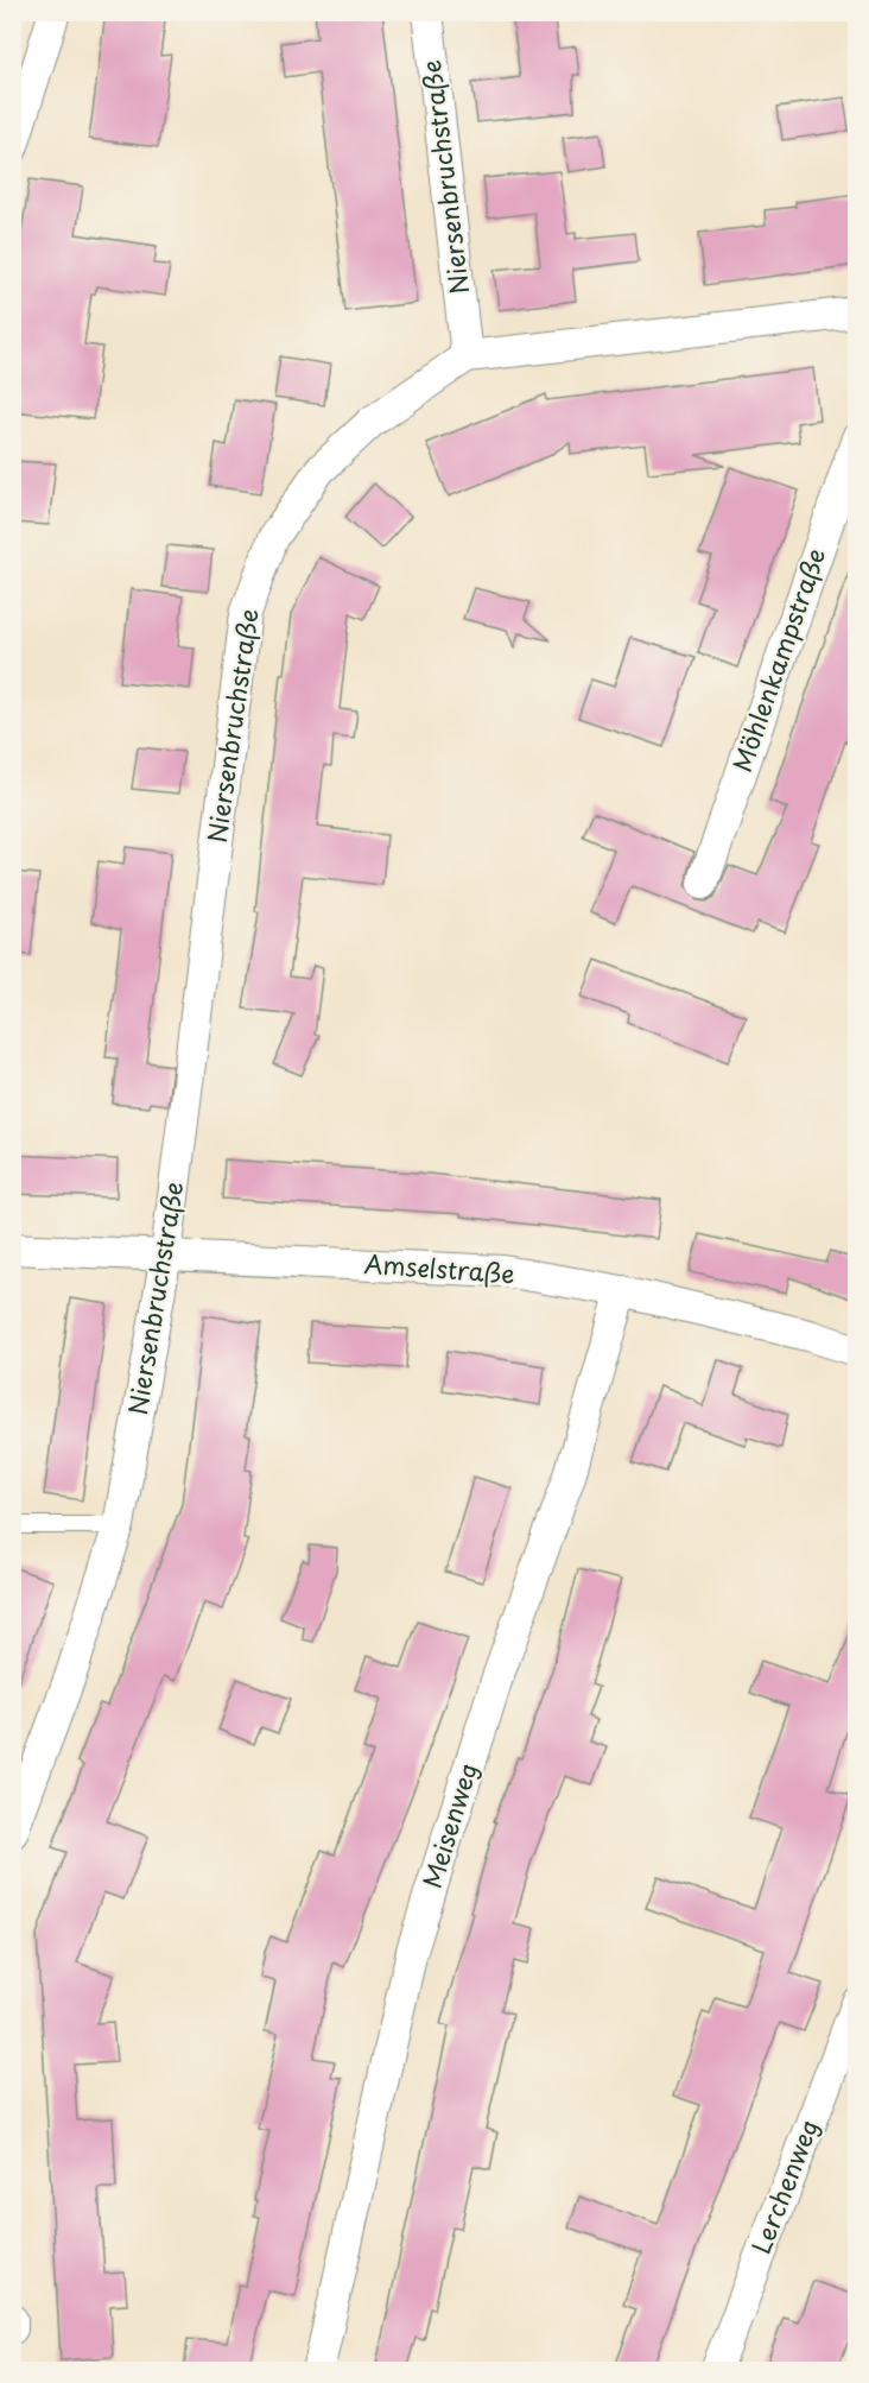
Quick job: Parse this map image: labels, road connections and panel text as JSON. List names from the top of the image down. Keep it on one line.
{"streets":{"street":["Niersenbruchstraße","Möhlenkampstraße","Amselstraße","Meisenweg","Lerchenweg"]},"crossings":[["Niersenbruchstraße","Amselstraße"],["Amselstraße","Meisenweg"]]}
